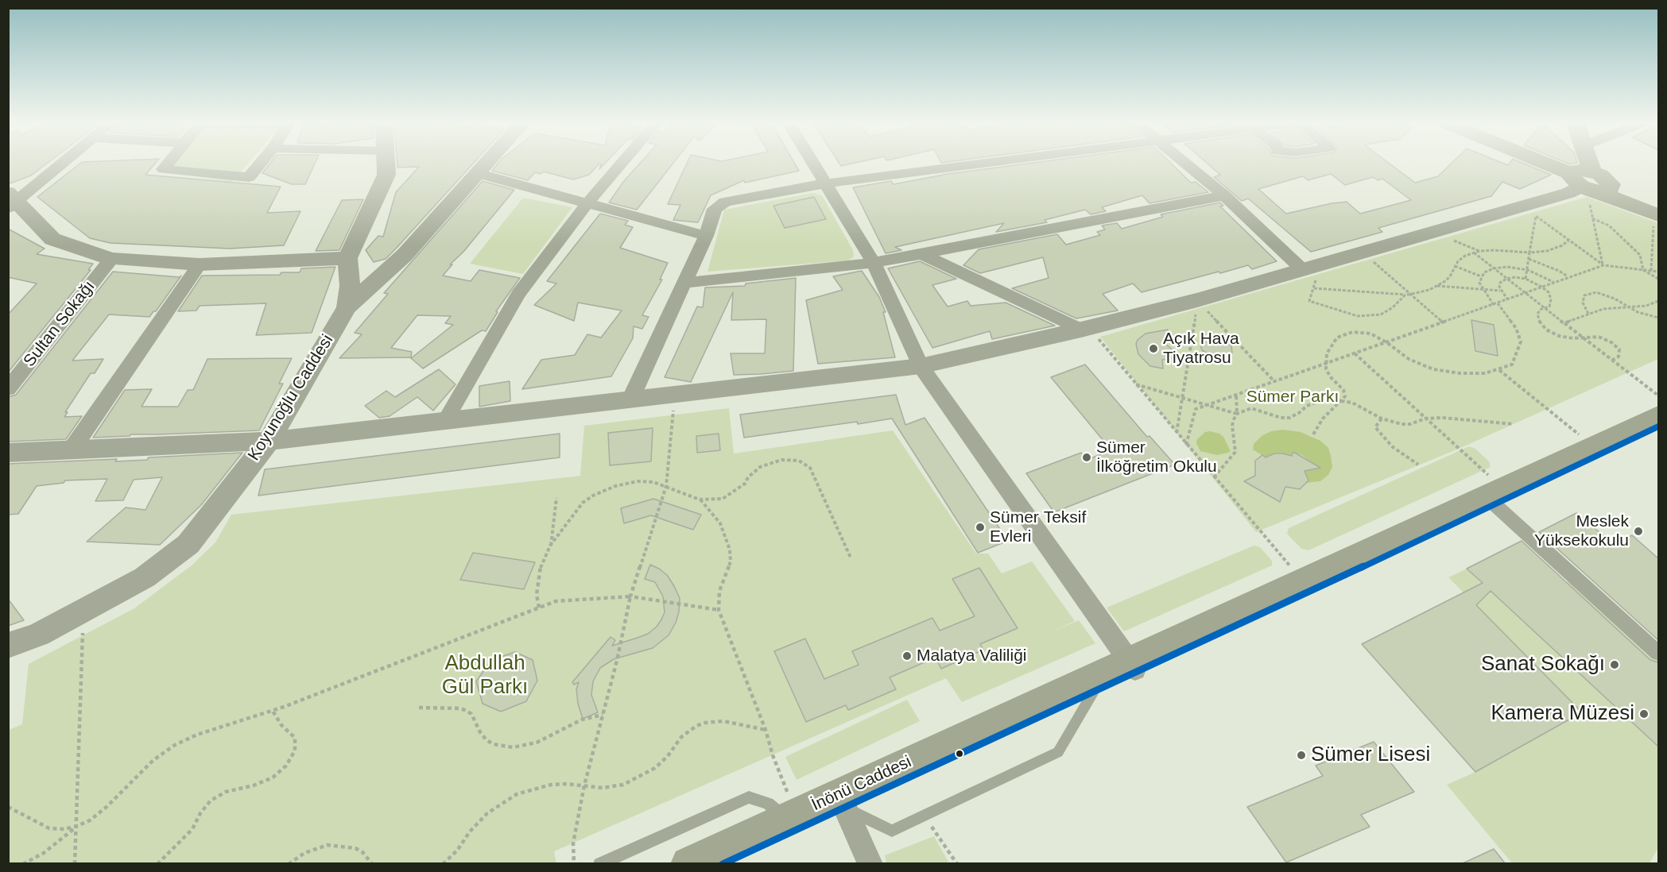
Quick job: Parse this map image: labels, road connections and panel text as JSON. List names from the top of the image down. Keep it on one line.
{"streets":{"main road":["İnönü Caddesi"],"street":["Sultan Sokağı","Koyunoğlu Caddesi"]},"parks":["Sümer Parkı","Abdullah Gül Parkı"],"places":["Açık Hava Tiyatrosu","Sümer İlköğretim Okulu","Sümer Teksif Evleri","Meslek Yüksekokulu","Malatya Valiliği","Sanat Sokağı","Kamera Müzesi","Sümer Lisesi"]}
